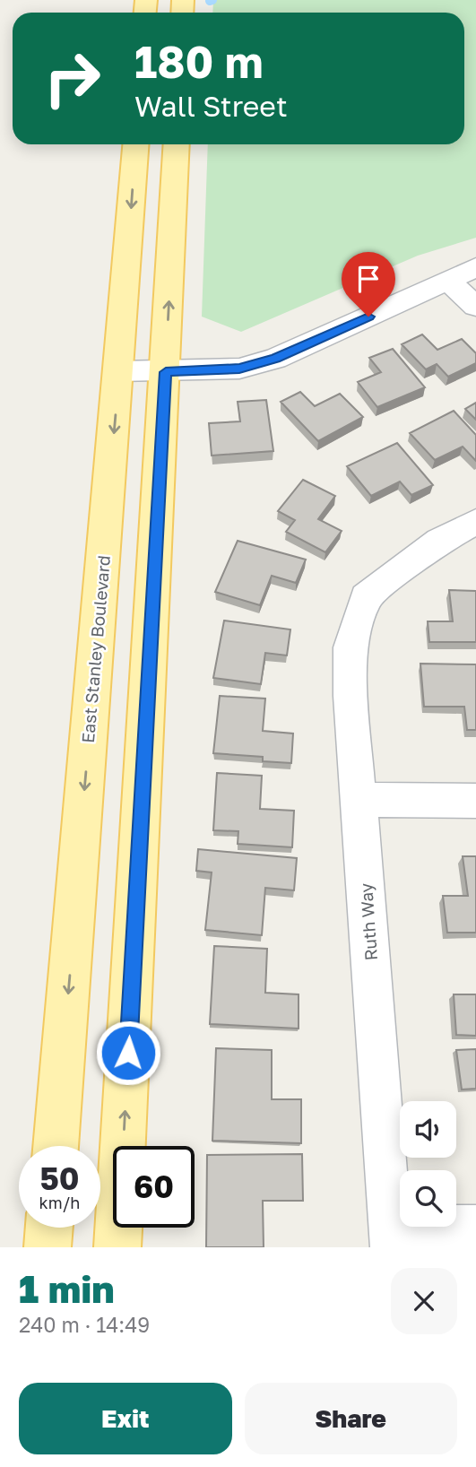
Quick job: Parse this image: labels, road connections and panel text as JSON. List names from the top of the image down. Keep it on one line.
{"streets":{"main road":["East Stanley Boulevard"],"street":["Ruth Way"]},"page":{"turn":["180 m","Wall Street"],"speed":"50 km/h","limit":"60","heading":["1 min","240 m · 14:49"],"buttons":["Exit","Share"]}}
